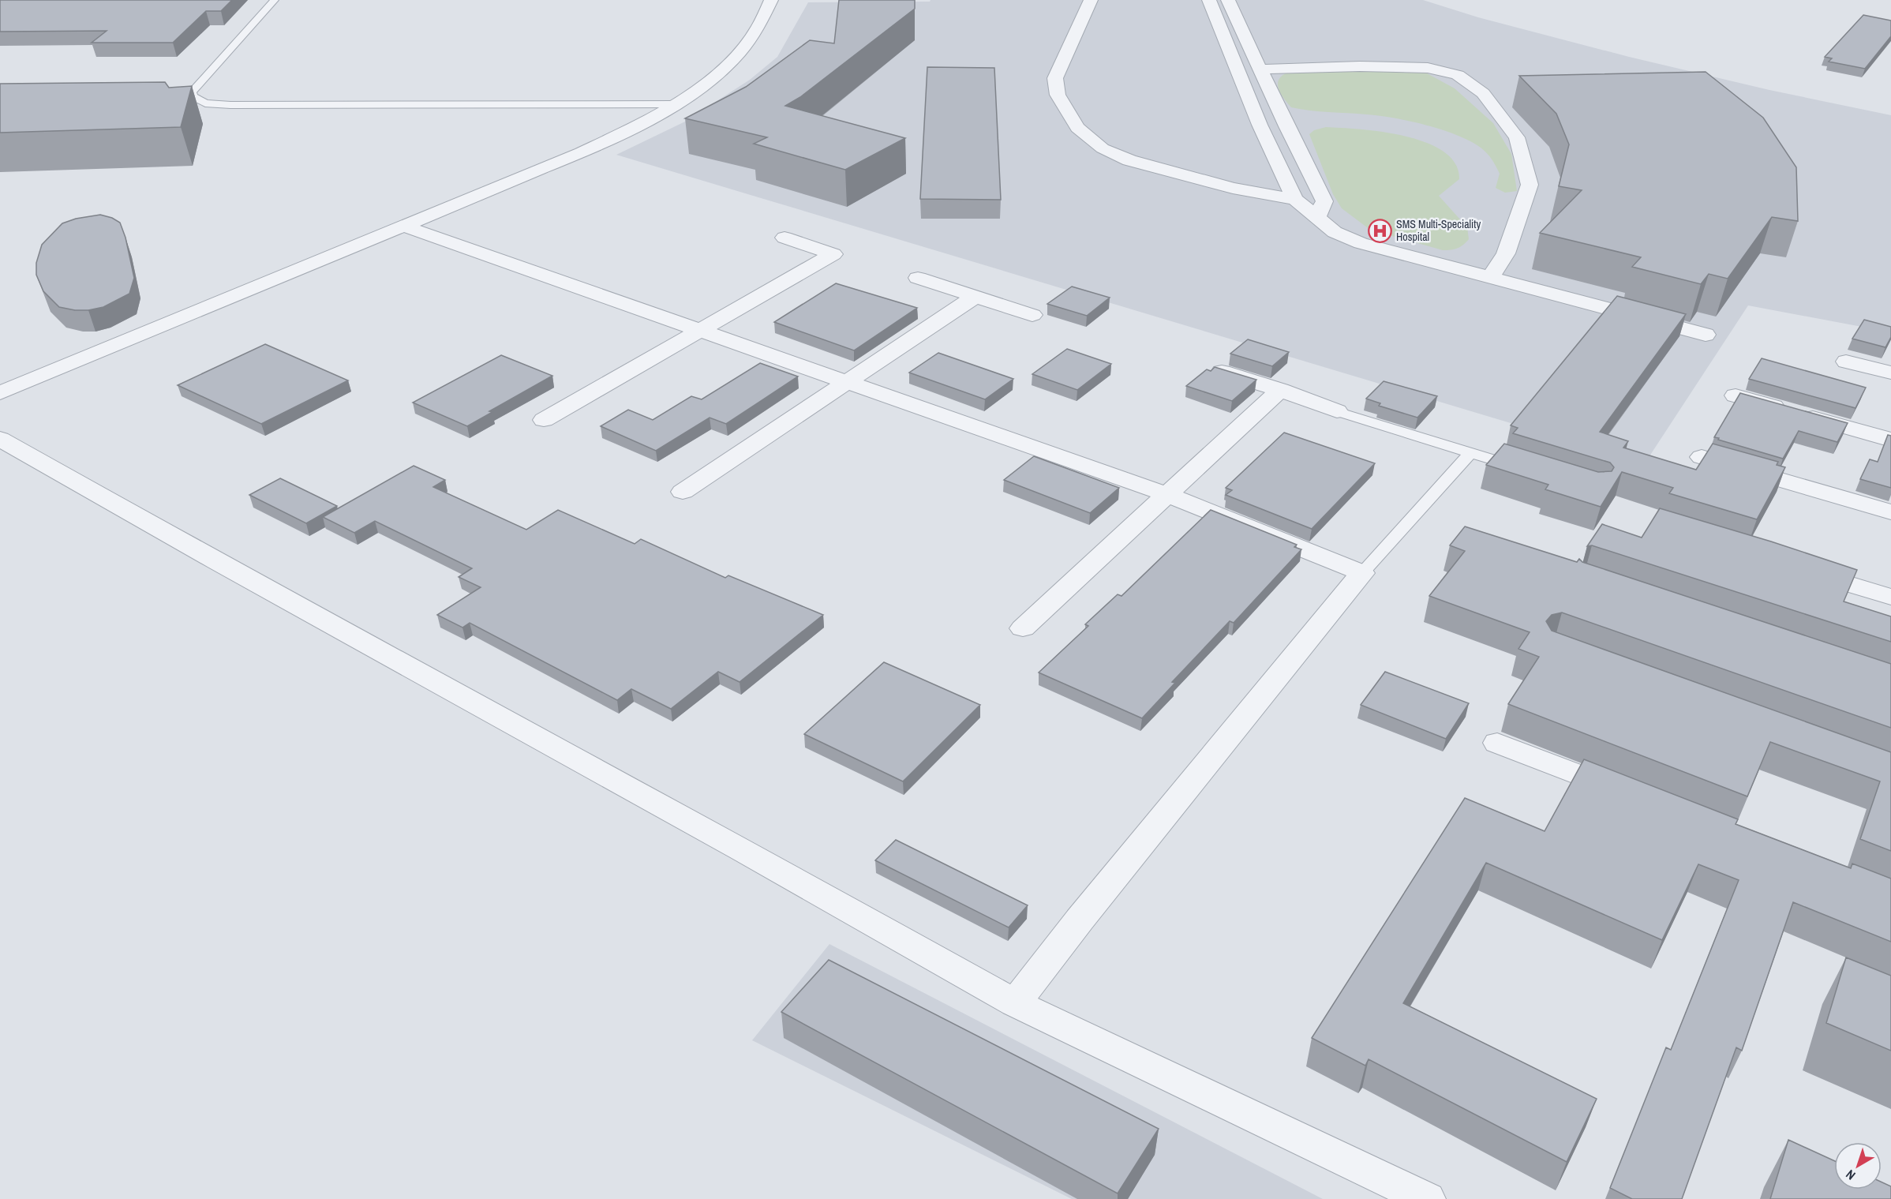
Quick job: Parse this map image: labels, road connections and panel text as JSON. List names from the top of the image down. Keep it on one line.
{"places":{"hospital":["SMS Multi-Speciality Hospital"]},"north":"bottom left"}
